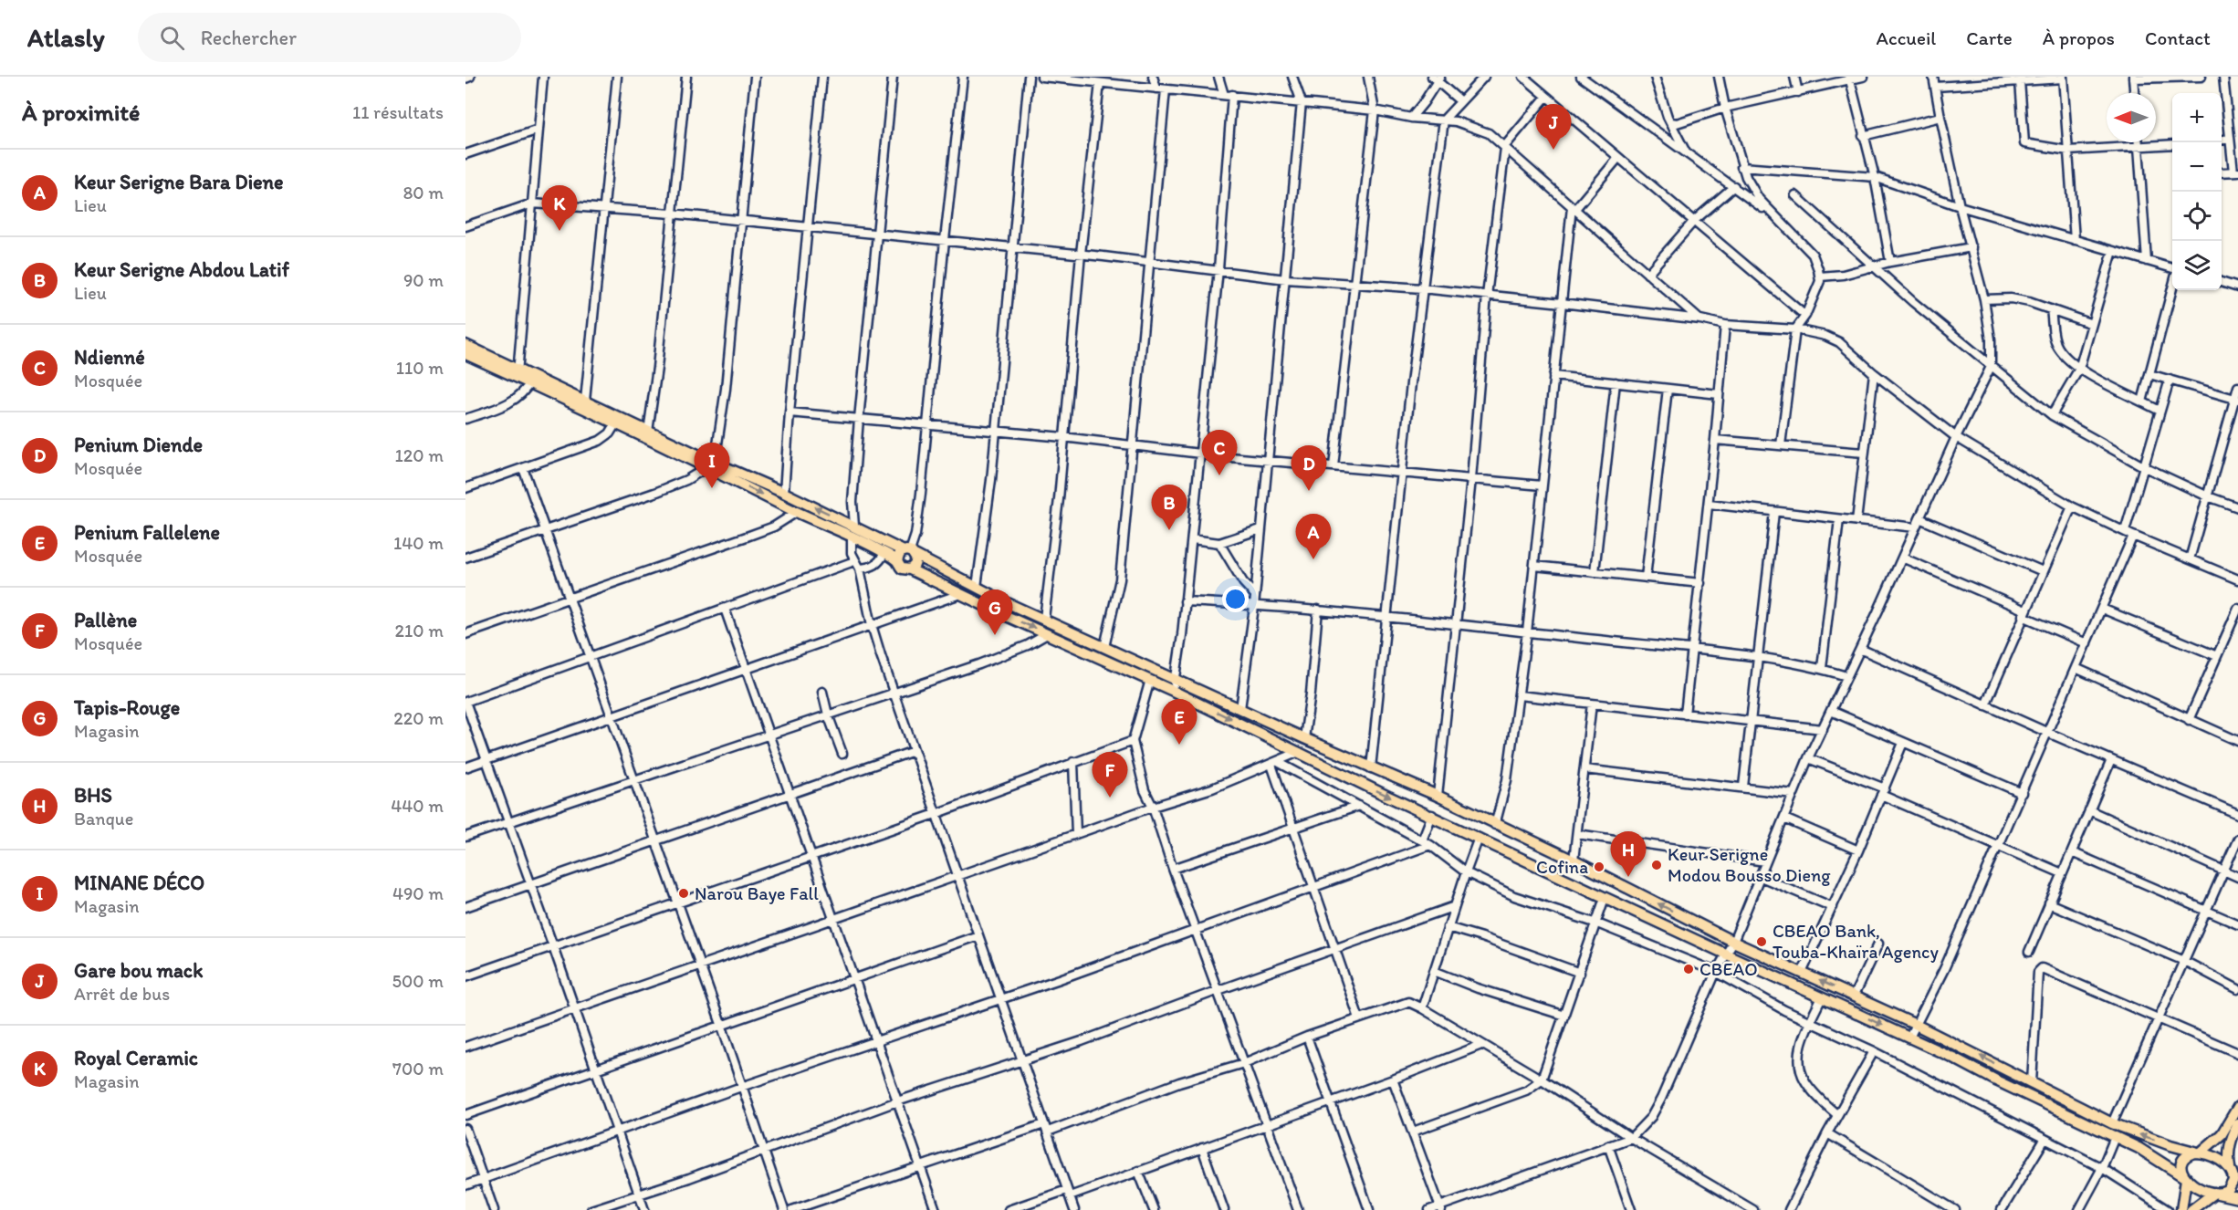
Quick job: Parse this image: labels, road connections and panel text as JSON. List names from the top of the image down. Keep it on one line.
{"places":["Keur Serigne Modou Bousso Dieng","Cofina","Narou Baye Fall","CBEAO Bank, Touba-Khaïra Agency","CBEAO"],"north":"left","page":{"header":"Atlasly","search":"Rechercher","nav":["Accueil","Carte","À propos","Contact"],"heading":["À proximité","11 résultats"],"map_buttons":["+","−"],"pins":["J","K","C","I","D","B","A","G","E","F","H"],"list":[{"mark":"A","name":"Keur Serigne Bara Diene","note":"Lieu","value":"80 m"},{"mark":"B","name":"Keur Serigne Abdou Latif","note":"Lieu","value":"90 m"},{"mark":"C","name":"Ndienné","note":"Mosquée","value":"110 m"},{"mark":"D","name":"Penium Diende","note":"Mosquée","value":"120 m"},{"mark":"E","name":"Penium Fallelene","note":"Mosquée","value":"140 m"},{"mark":"F","name":"Pallène","note":"Mosquée","value":"210 m"},{"mark":"G","name":"Tapis-Rouge","note":"Magasin","value":"220 m"},{"mark":"H","name":"BHS","note":"Banque","value":"440 m"},{"mark":"I","name":"MINANE DÉCO","note":"Magasin","value":"490 m"},{"mark":"J","name":"Gare bou mack","note":"Arrêt de bus","value":"500 m"},{"mark":"K","name":"Royal Ceramic","note":"Magasin","value":"700 m"}]}}
